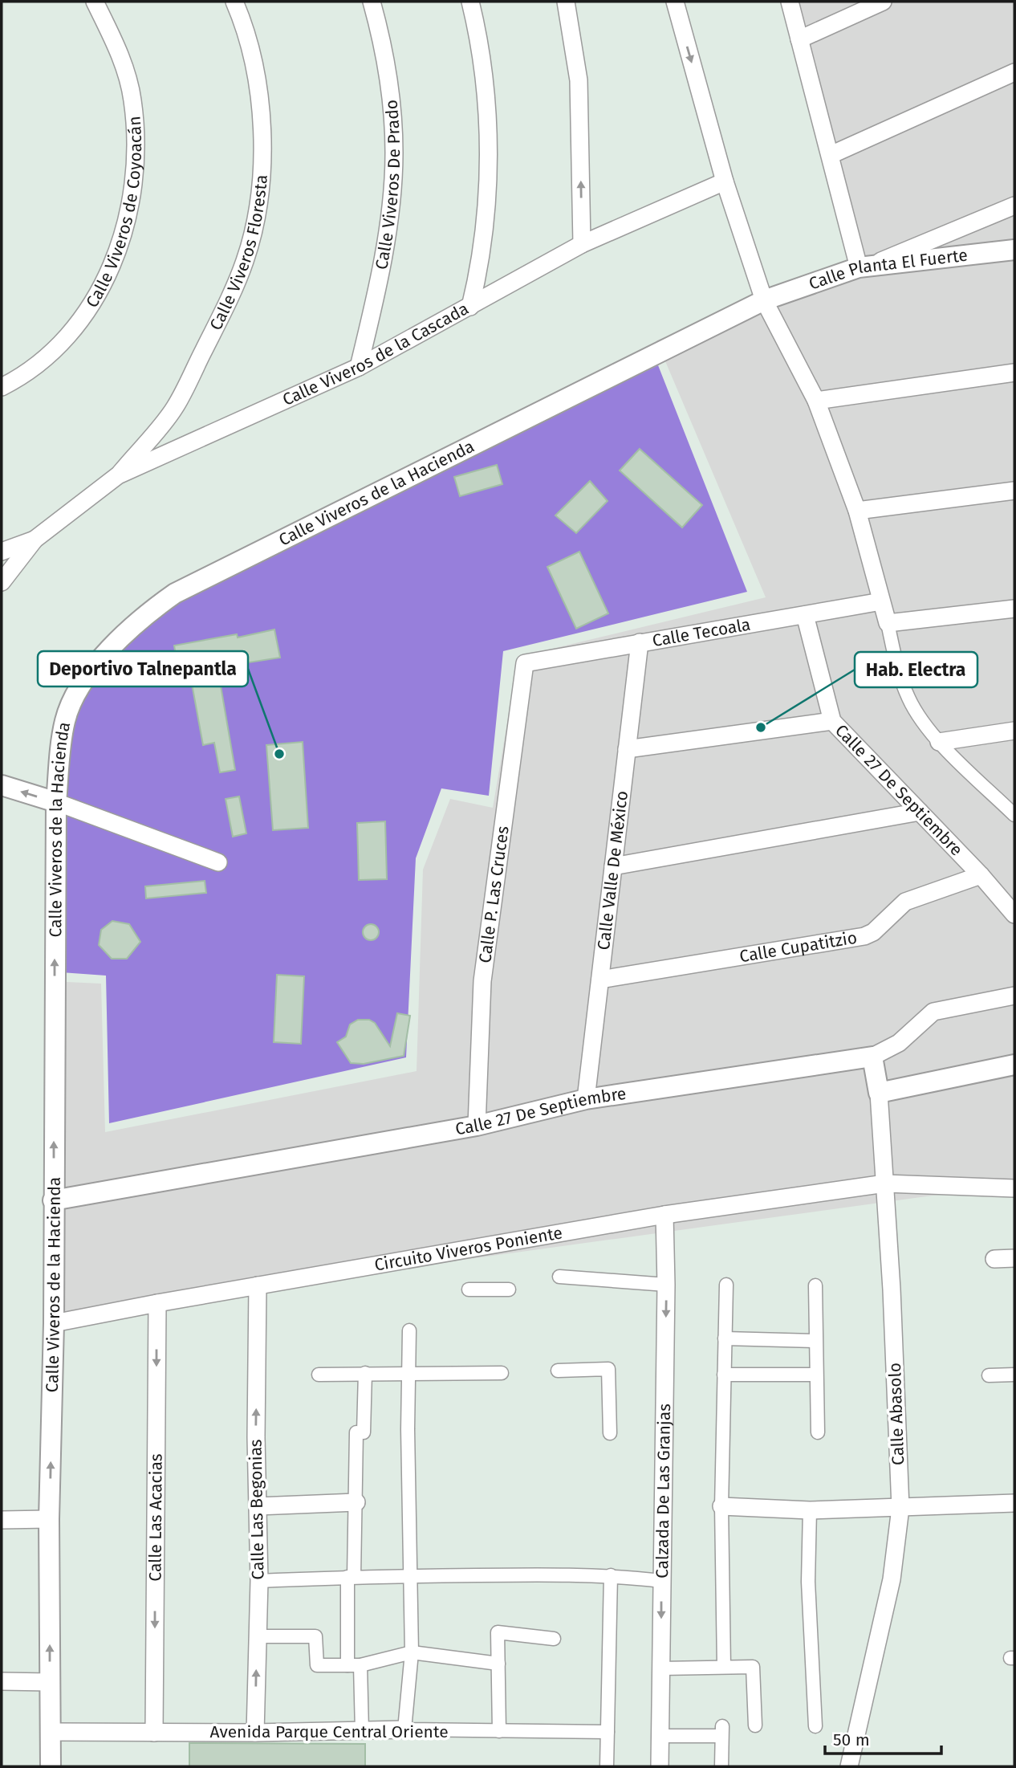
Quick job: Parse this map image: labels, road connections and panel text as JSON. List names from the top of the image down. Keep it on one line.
{"streets":{"street":["Calle Viveros De Prado","Calle Viveros de Coyoacán","Calle Viveros Floresta","Calle Planta El Fuerte","Calle Viveros de la Cascada","Calle Viveros de la Hacienda","Calle Tecoala","Calle 27 De Septiembre","Calle Valle De México","Calle P. Las Cruces","Calle Cupatitzio","Circuito Viveros Poniente","Calle Abasolo","Calzada De Las Granjas","Calle Las Begonias","Calle Las Acacias","Avenida Parque Central Oriente"]},"crossings":[["Calle Viveros De Prado","Calle Viveros de la Cascada"],["Calle Viveros Floresta","Calle Viveros de la Cascada"],["Calle Planta El Fuerte","Calle Viveros de la Hacienda"],["Calle Viveros de la Hacienda","Calle 27 De Septiembre"],["Calle Viveros de la Hacienda","Circuito Viveros Poniente"],["Calle Viveros de la Hacienda","Avenida Parque Central Oriente"],["Calle Tecoala","Calle 27 De Septiembre"],["Calle Tecoala","Calle Valle De México"],["Calle Tecoala","Calle P. Las Cruces"],["Calle 27 De Septiembre","Calle Valle De México"],["Calle 27 De Septiembre","Calle P. Las Cruces"],["Calle 27 De Septiembre","Calle Cupatitzio"],["Calle 27 De Septiembre","Calle Abasolo"],["Calle Valle De México","Calle Cupatitzio"],["Circuito Viveros Poniente","Calle Abasolo"],["Circuito Viveros Poniente","Calzada De Las Granjas"],["Circuito Viveros Poniente","Calle Las Begonias"],["Circuito Viveros Poniente","Calle Las Acacias"],["Calle Las Begonias","Avenida Parque Central Oriente"],["Calle Las Acacias","Avenida Parque Central Oriente"]],"one_way":["Calle Viveros de la Hacienda","Calle Las Acacias"],"places":["Hab. Electra","Deportivo Talnepantla"],"scale_bar":"50 m"}
